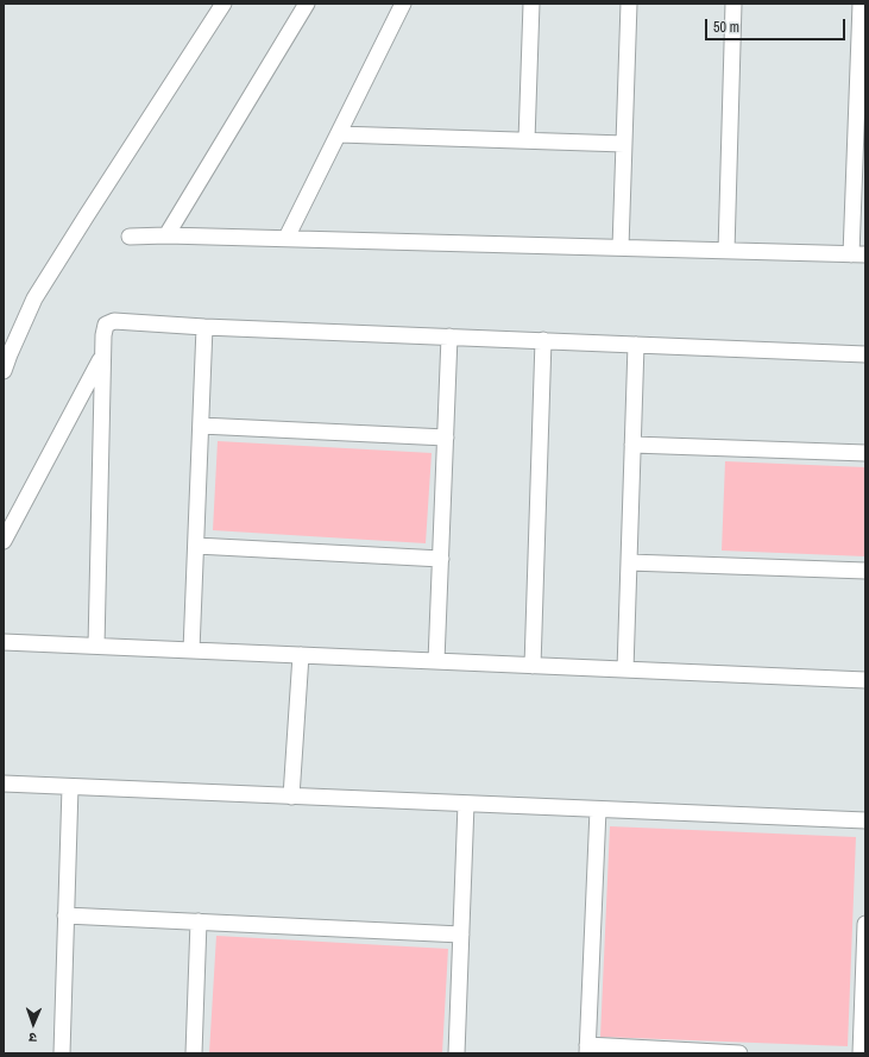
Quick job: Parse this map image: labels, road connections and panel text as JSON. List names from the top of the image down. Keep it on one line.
{"scale_bar":"50 m","north":"bottom"}
